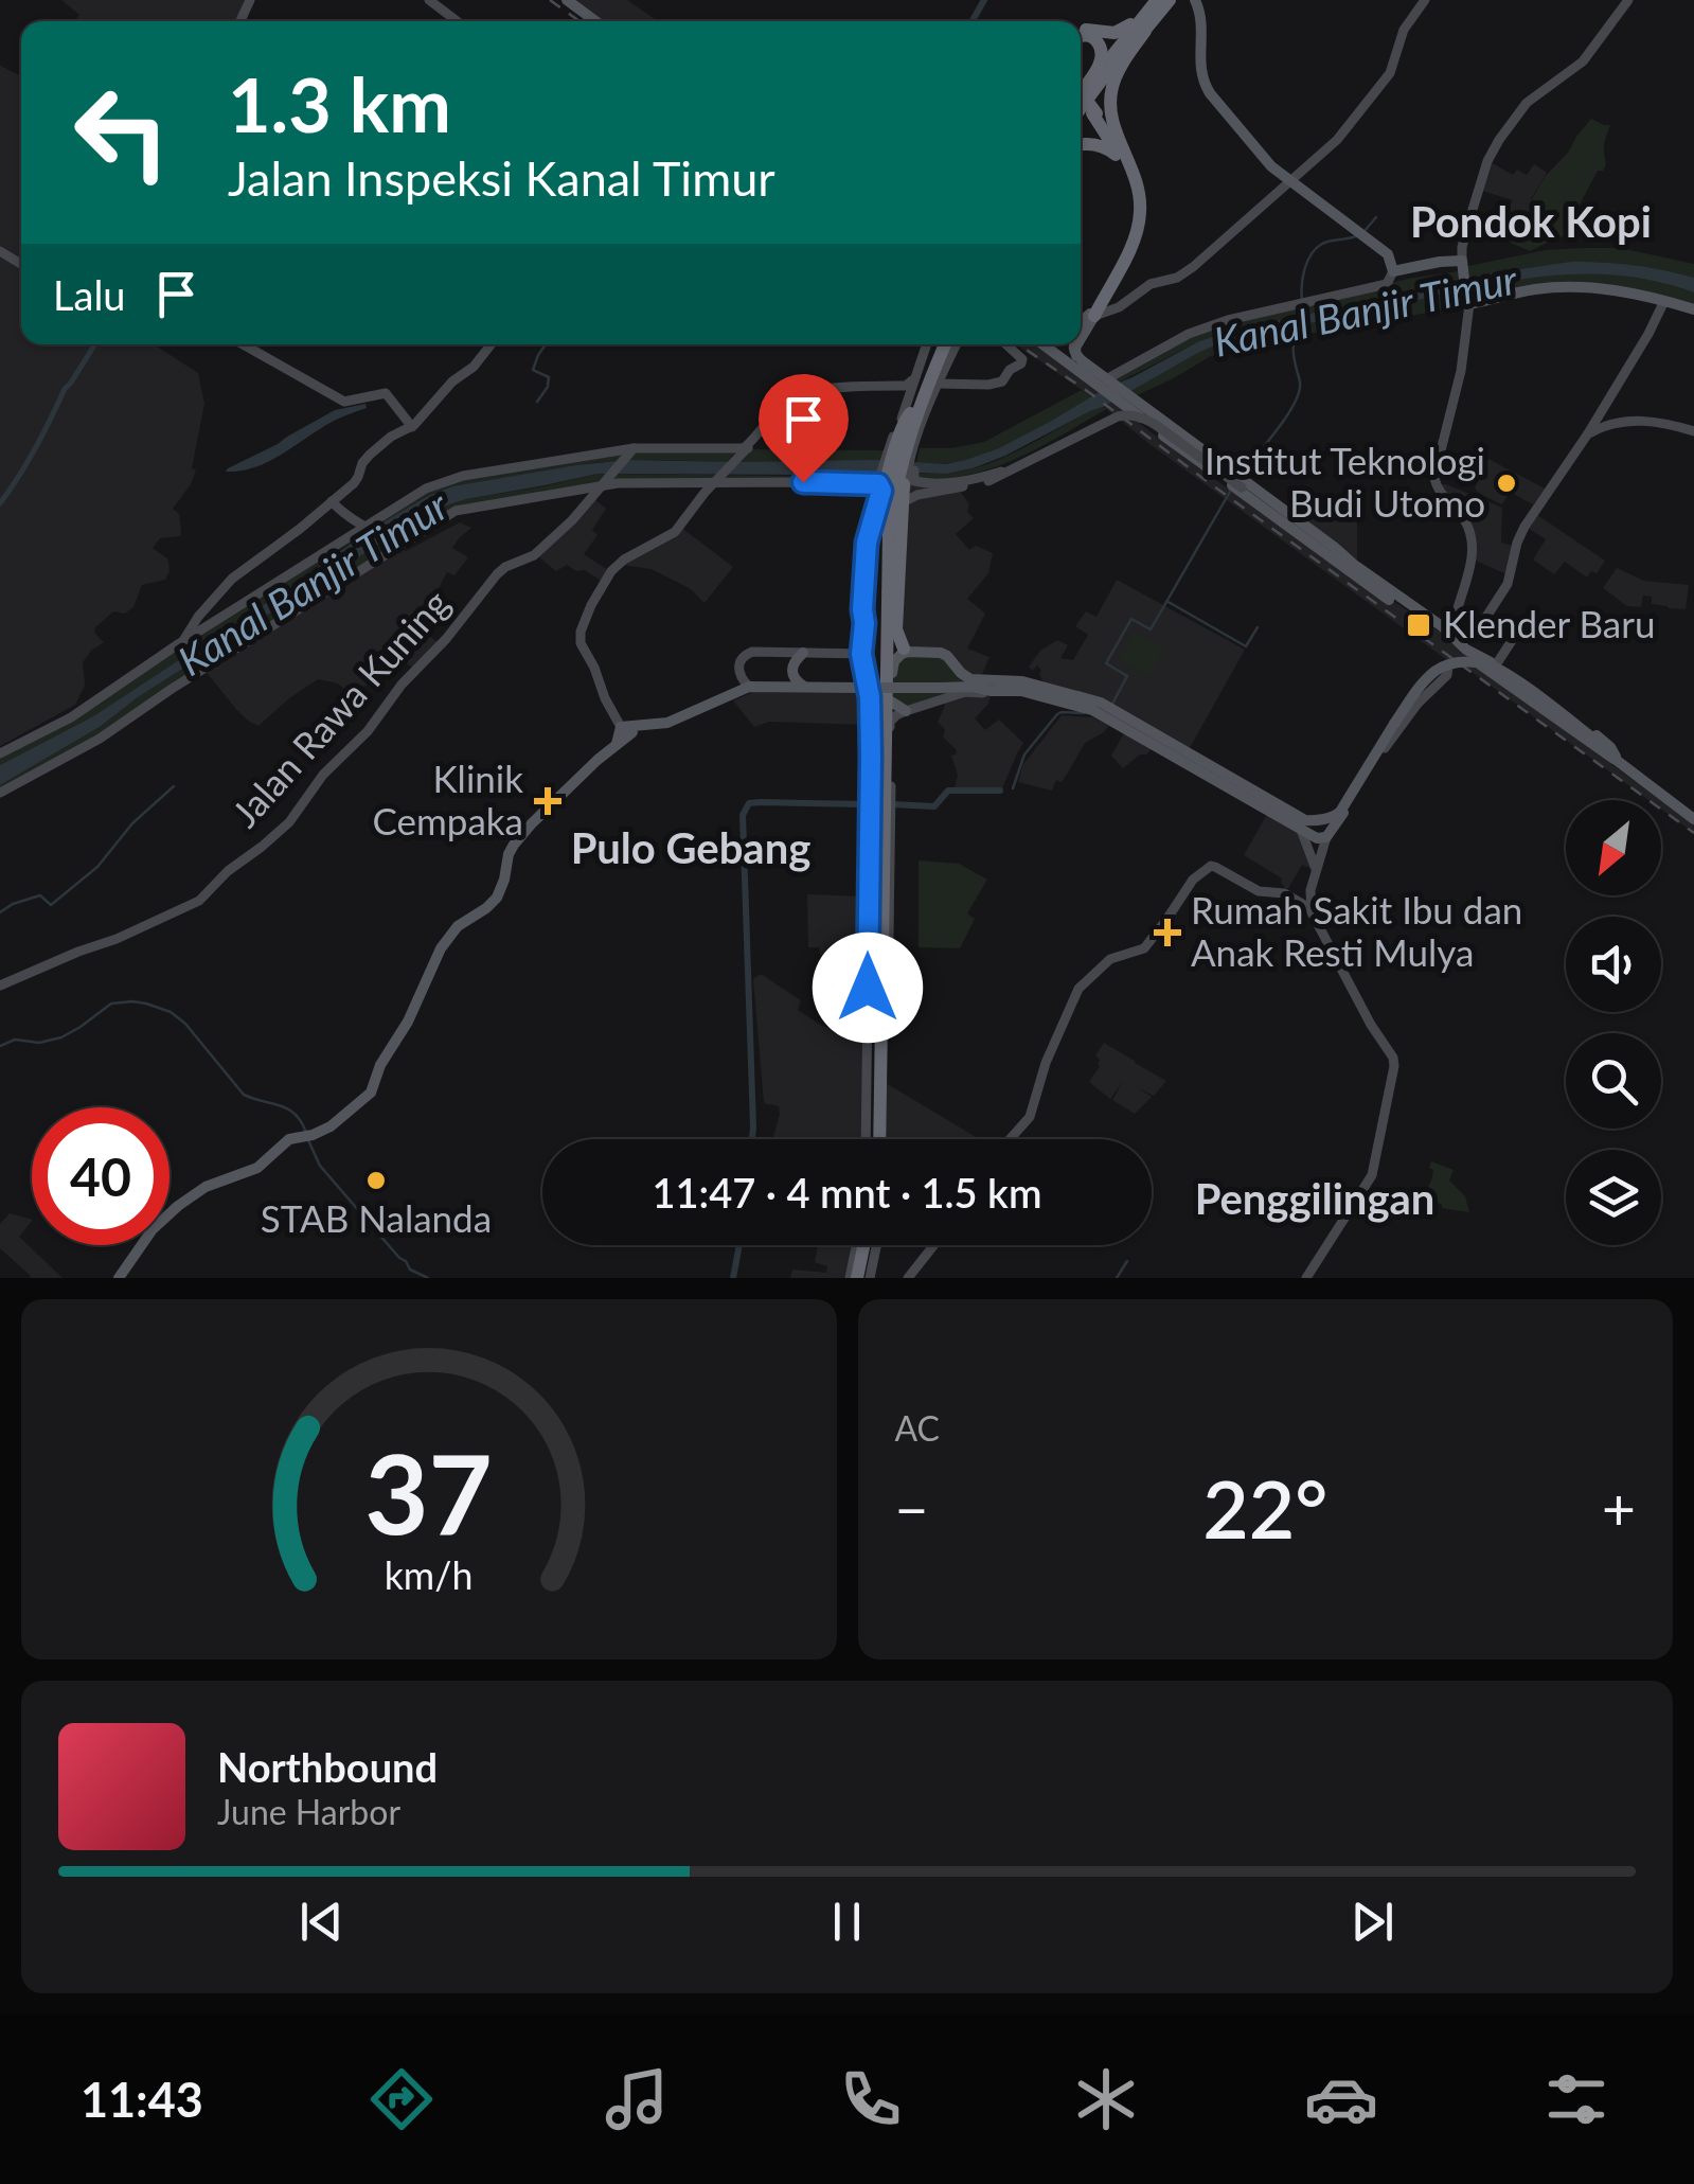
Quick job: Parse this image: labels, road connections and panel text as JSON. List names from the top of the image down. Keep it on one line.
{"streets":{"street":["Jalan Rawa Kuning"]},"districts":["Pondok Kopi","Pulo Gebang","Penggilingan"],"water":["Kanal Banjir Timur"],"places":{"other":["Institut Teknologi Budi Utomo","STAB Nalanda"],"transit":["Klender Baru"],"health":["Klinik Cempaka","Rumah Sakit Ibu dan Anak Resti Mulya"]},"north":"bottom left","page":{"turn":["1.3 km","Jalan Inspeksi Kanal Timur"],"then":"Lalu","limit":"40","trip":"11:47 · 4 mnt · 1.5 km","tile":"AC","heat":["−","22°","+"],"song":["Northbound","June Harbor"],"tabs":"11:43","gauge":["37","km/h"]}}
